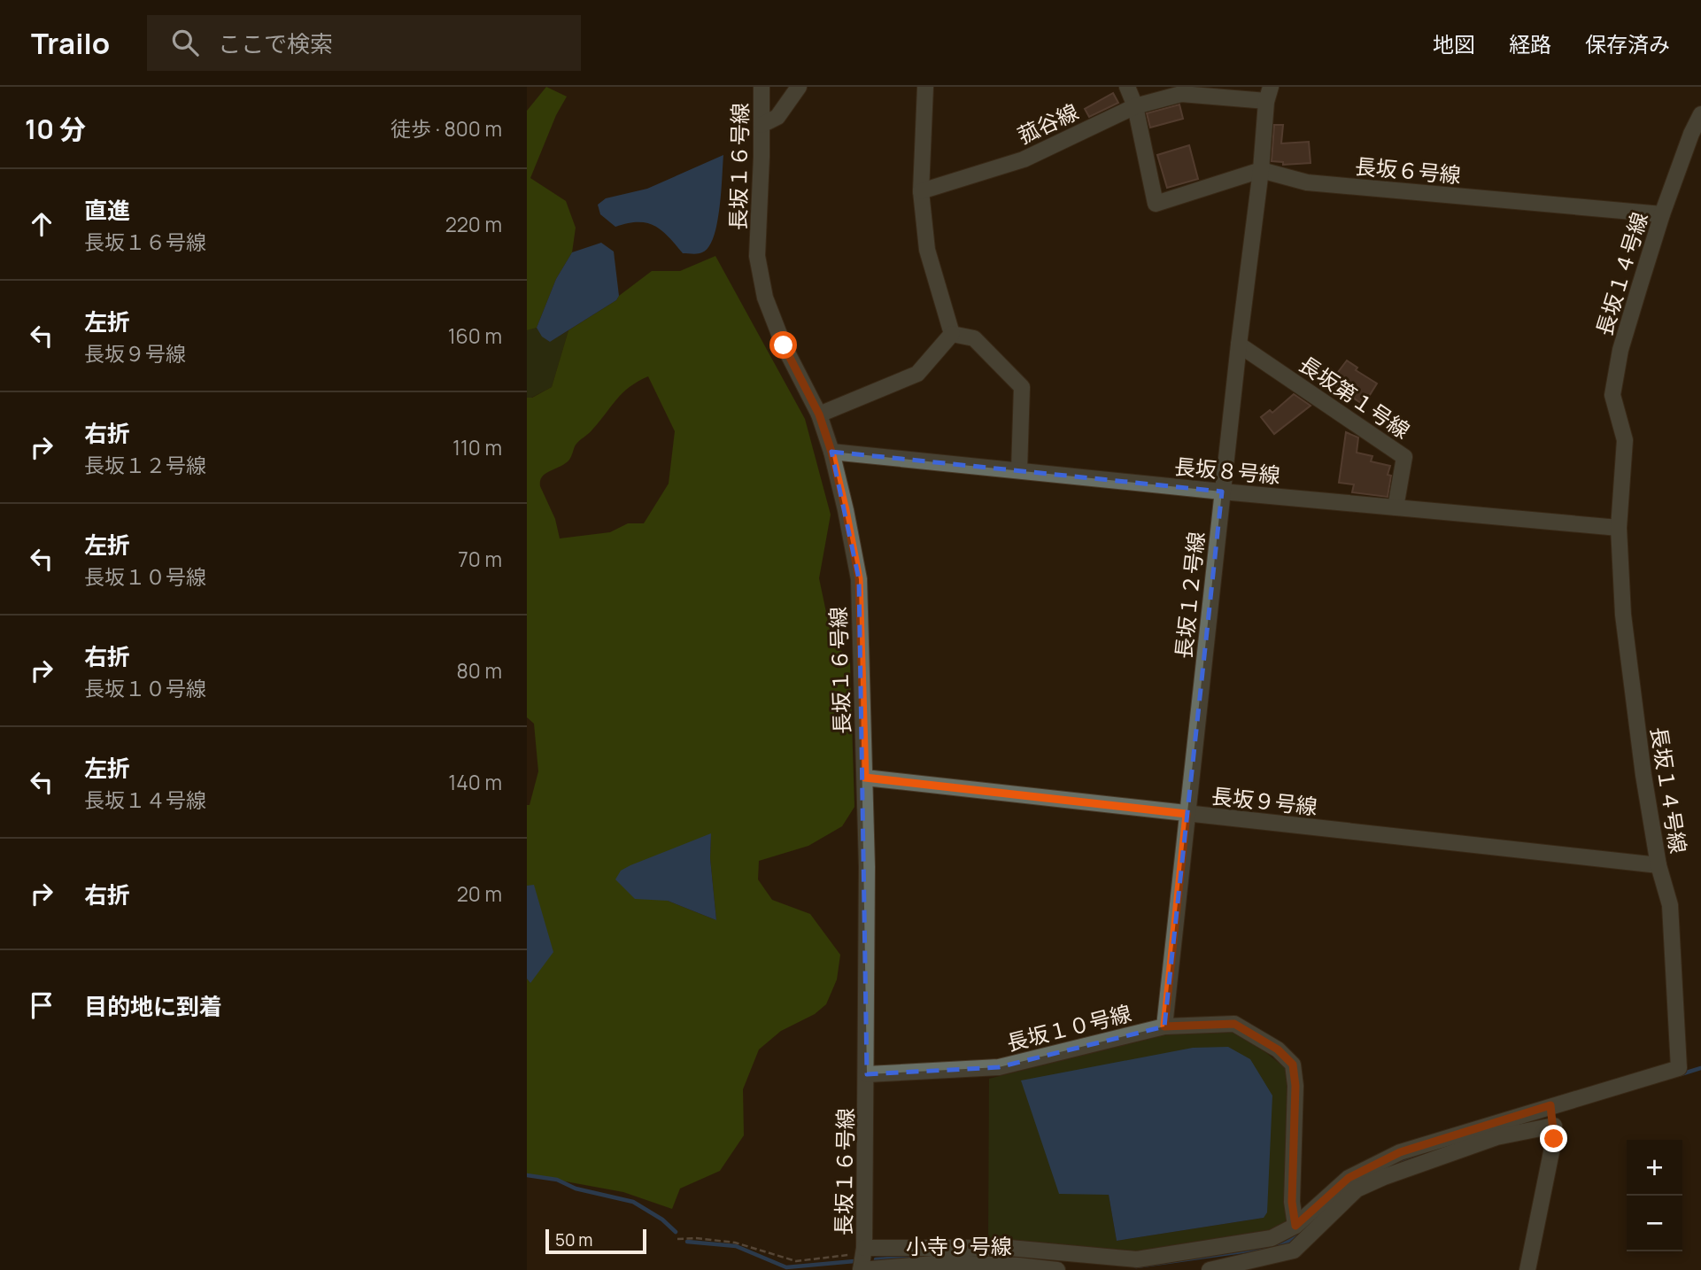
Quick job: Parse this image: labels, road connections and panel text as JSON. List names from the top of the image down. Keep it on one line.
{"streets":{"street":["菰谷線","長坂１６号線","長坂６号線","長坂１４号線","長坂第１号線","長坂８号線","長坂１２号線","長坂９号線","長坂１０号線","小寺９号線"]},"crossings":[["菰谷線","長坂１２号線"],["長坂１６号線","長坂１４号線"],["長坂１６号線","長坂８号線"],["長坂１６号線","長坂９号線"],["長坂１６号線","長坂１０号線"],["長坂１６号線","小寺９号線"],["長坂６号線","長坂１４号線"],["長坂６号線","長坂１２号線"],["長坂１４号線","長坂８号線"],["長坂１４号線","長坂９号線"],["長坂１４号線","長坂１０号線"],["長坂１４号線","小寺９号線"],["長坂第１号線","長坂８号線"],["長坂第１号線","長坂１２号線"],["長坂８号線","長坂１２号線"],["長坂１２号線","長坂９号線"],["長坂１２号線","長坂１０号線"]],"scale_bar":"50 m","page":{"header":"Trailo","search":"ここで検索","nav":["地図","経路","保存済み"],"heading":["10 分","徒歩 · 800 m"],"list":[["直進","長坂１６号線","220 m"],["左折","長坂９号線","160 m"],["右折","長坂１２号線","110 m"],["左折","長坂１０号線","70 m"],["右折","長坂１０号線","80 m"],["左折","長坂１４号線","140 m"],["右折","20 m"],"目的地に到着"],"map_buttons":["+","−"],"scale":"50 m"}}
